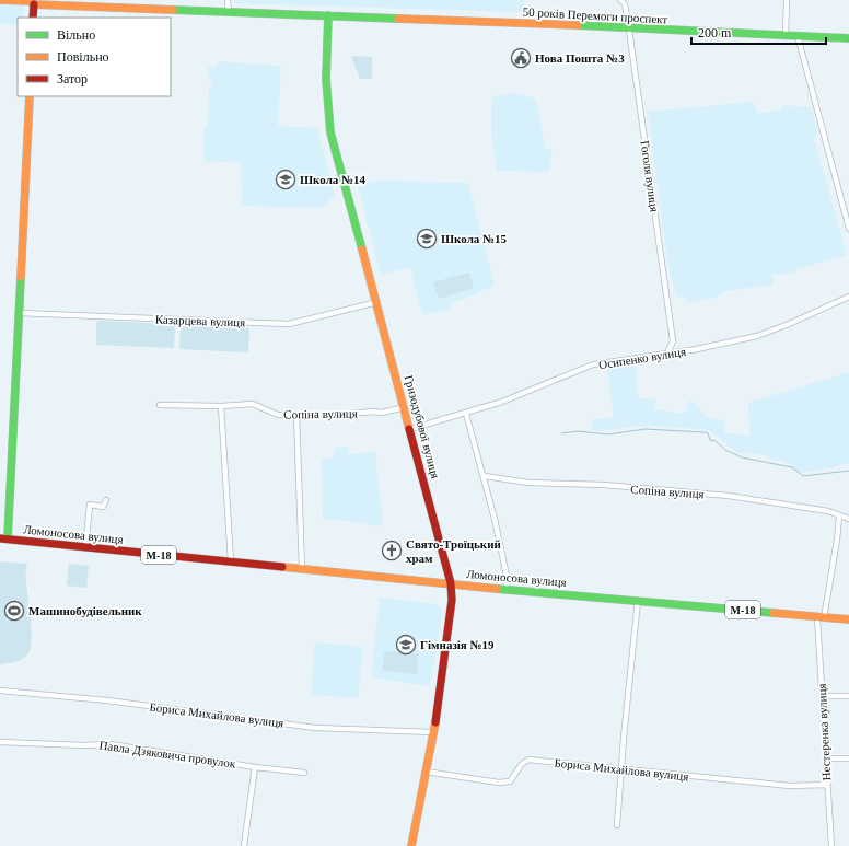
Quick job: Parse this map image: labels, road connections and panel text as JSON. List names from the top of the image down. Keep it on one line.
{"streets":{"main road":["50 років Перемоги проспект","Гризодубової вулиця","Ломоносова вулиця","М-18"],"street":["Гоголя вулиця","Казарцева вулиця","Осипенко вулиця","Сопіна вулиця","Бориса Михайлова вулиця","Нестеренка вулиця","Павла Дзяковича провулок"]},"crossings":[["50 років Перемоги проспект","Гоголя вулиця"],["50 років Перемоги проспект","Гризодубової вулиця"],["Гоголя вулиця","Осипенко вулиця"],["Казарцева вулиця","Гризодубової вулиця"],["Осипенко вулиця","Гризодубової вулиця"],["Сопіна вулиця","Гризодубової вулиця"],["Сопіна вулиця","Нестеренка вулиця"],["Гризодубової вулиця","Ломоносова вулиця"],["Гризодубової вулиця","Бориса Михайлова вулиця"],["Ломоносова вулиця","Нестеренка вулиця"],["Бориса Михайлова вулиця","Нестеренка вулиця"]],"places":{"public building":["Нова Пошта №3"],"school or university":["Школа №14","Школа №15","Гімназія №19"],"church":["Свято-Троїцький храм"],"sports":["Машинобудівельник"]},"legend":["Вільно","Повільно","Затор"],"scale_bar":"200 m"}
